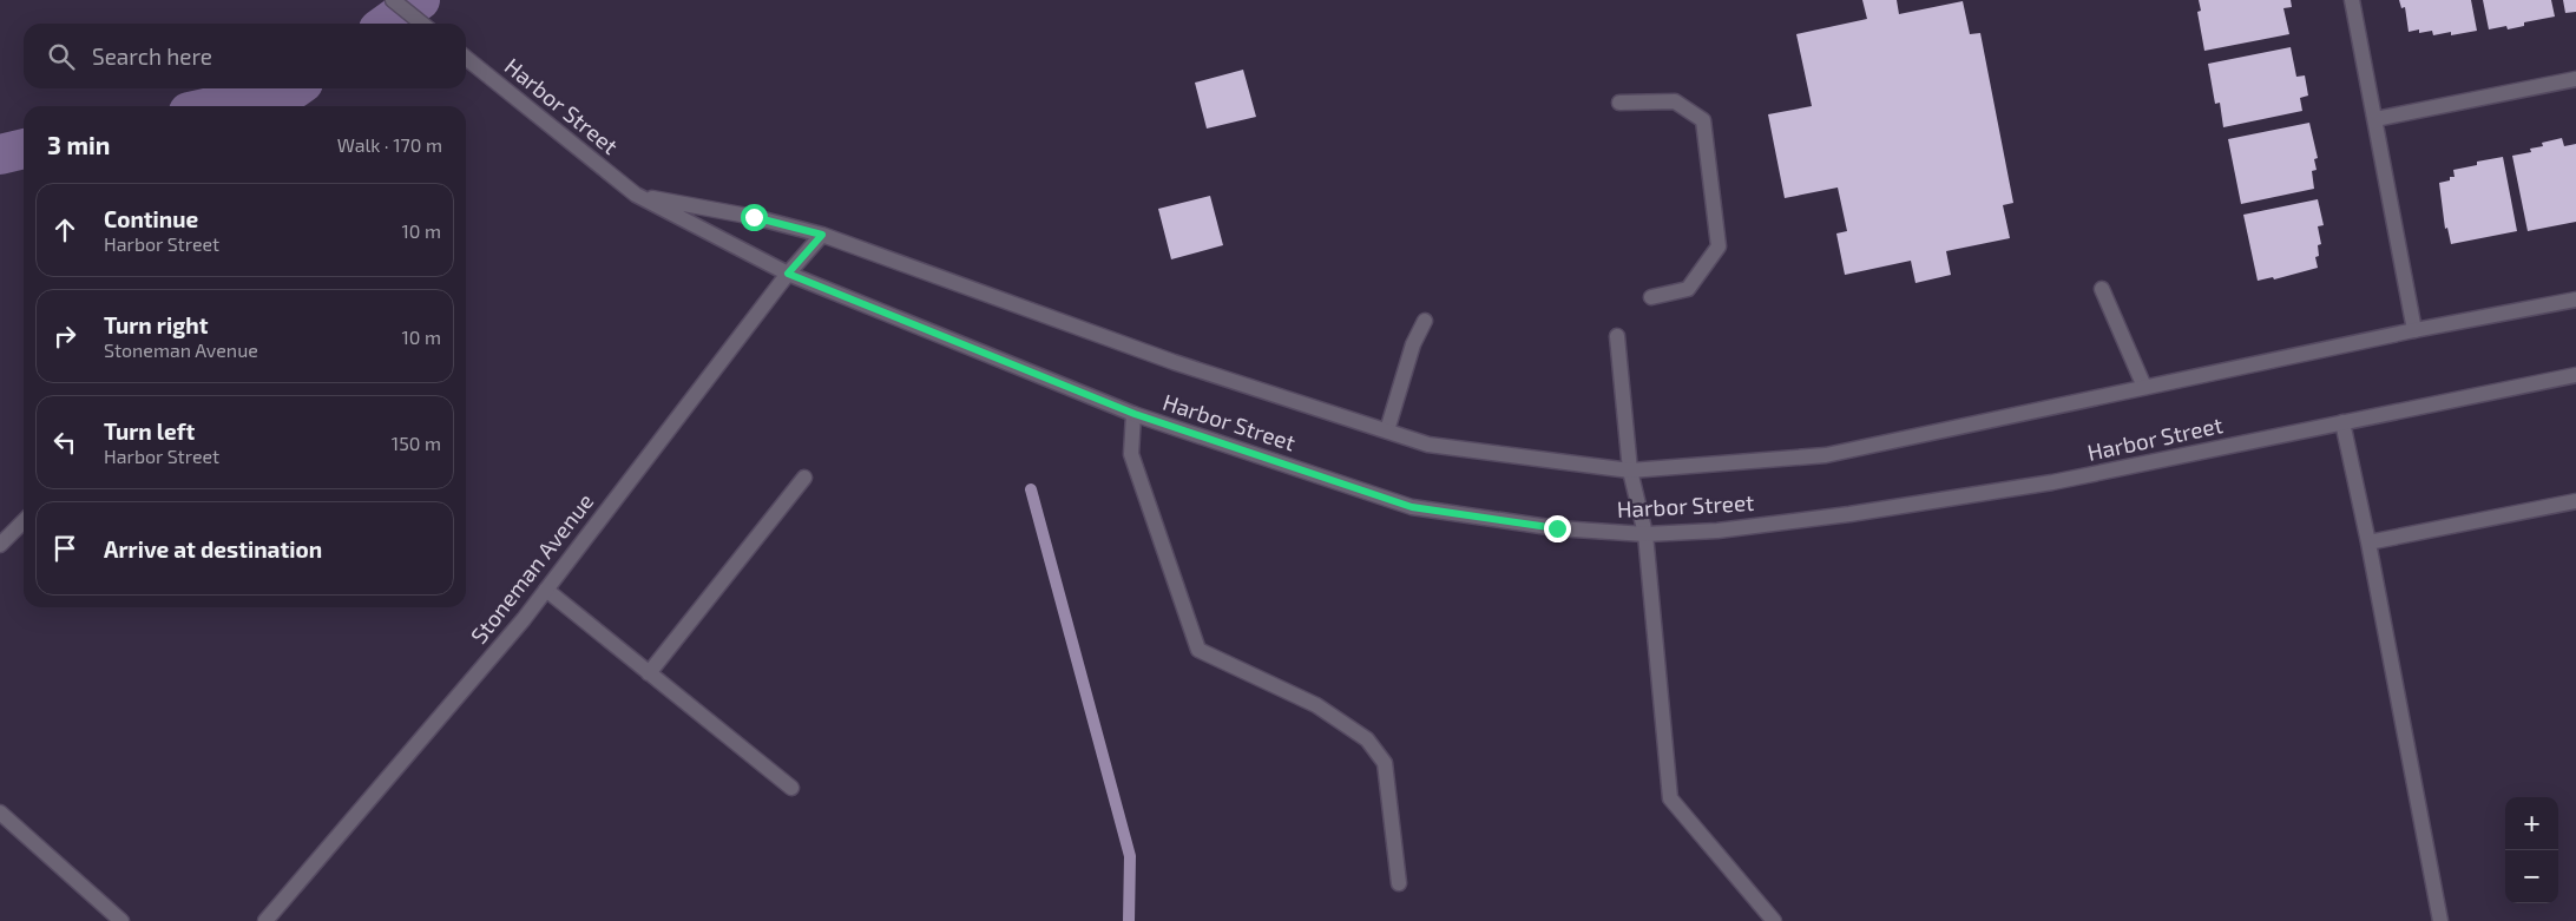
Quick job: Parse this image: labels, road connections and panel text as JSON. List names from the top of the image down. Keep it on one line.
{"streets":{"street":["Harbor Street","Stoneman Avenue"]},"crossings":[["Harbor Street","Stoneman Avenue"]],"page":{"search":"Search here","heading":["3 min","Walk · 170 m"],"list":[["Continue","Harbor Street","10 m"],["Turn right","Stoneman Avenue","10 m"],["Turn left","Harbor Street","150 m"],"Arrive at destination"],"map_buttons":["+","−"]}}
